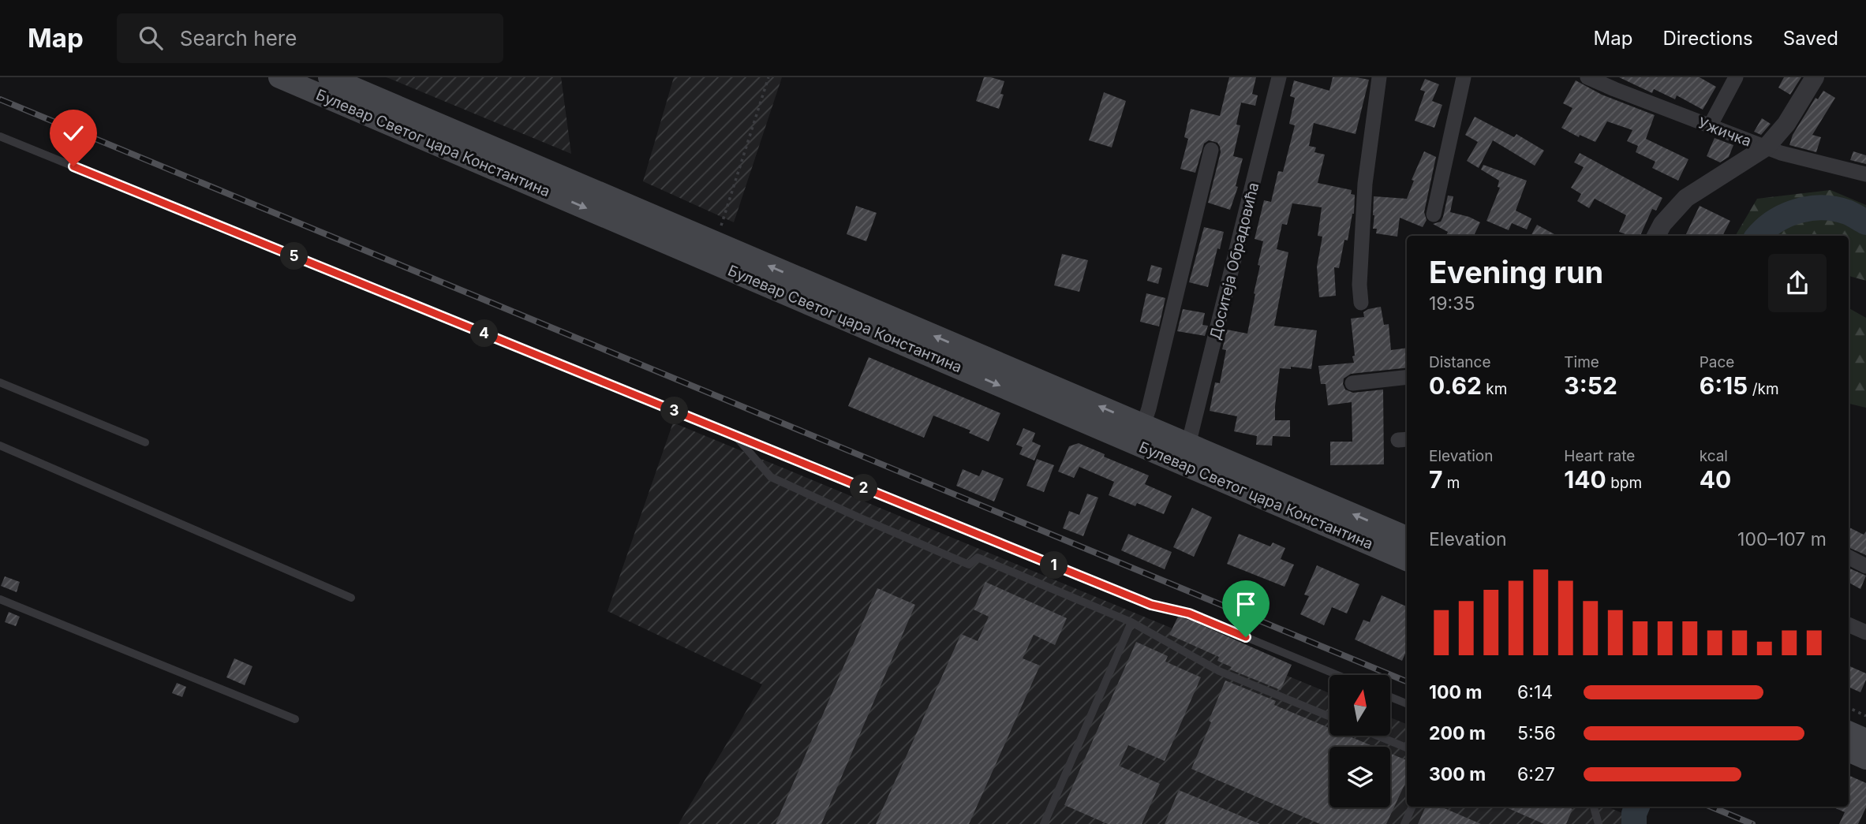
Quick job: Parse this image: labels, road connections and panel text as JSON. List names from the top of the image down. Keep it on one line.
{"streets":{"main road":["Булевар Светог цара Константина"],"street":["Ужичка","Доситеја Обрадовића"]},"crossings":[["Булевар Светог цара Константина","Доситеја Обрадовића"]],"north":"top","page":{"header":"Map","search":"Search here","nav":["Map","Directions","Saved"],"heading":["Evening run","19:35"],"pins":["5","4","3","2","1"],"stats":[["Distance","0.62 km"],["Time","3:52"],["Pace","6:15 /km"],["Elevation","7 m"],["Heart rate","140 bpm"],["kcal","40"]],"chart":["Elevation","100–107 m"],"list":[{"name":"100 m","note":"6:14"},{"name":"200 m","note":"5:56"},{"name":"300 m","note":"6:27"}]}}
